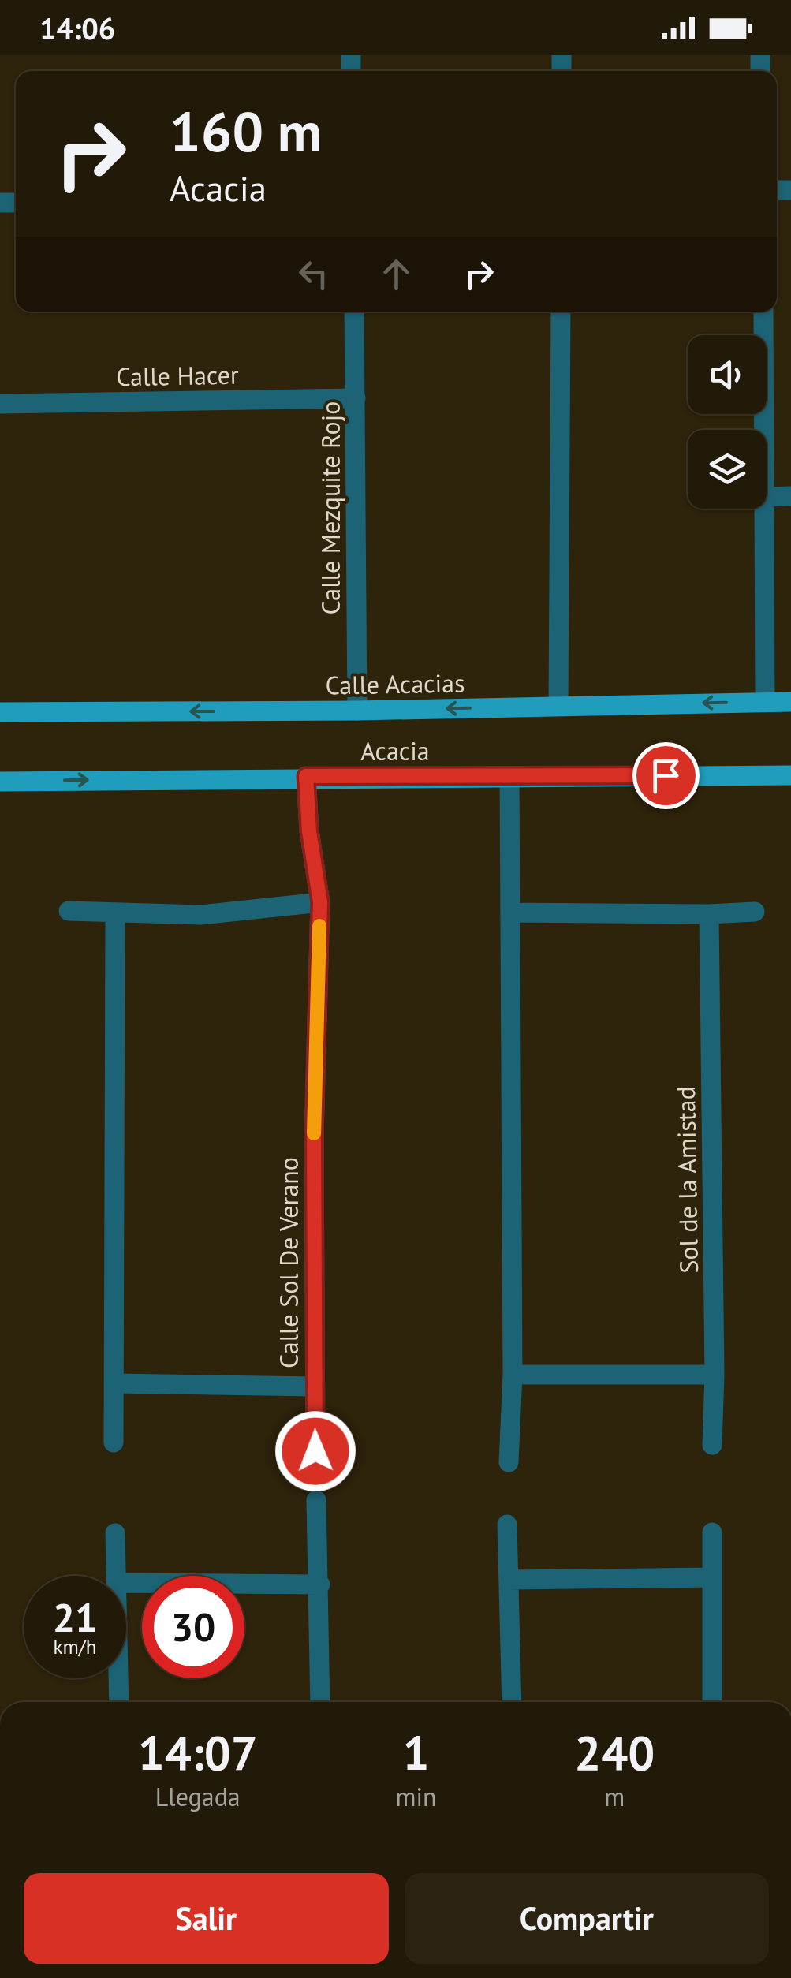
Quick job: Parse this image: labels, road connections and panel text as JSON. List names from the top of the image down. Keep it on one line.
{"streets":{"main road":["Calle Acacias","Acacia"],"street":["Calle Hacer","Calle Mezquite Rojo","Sol de la Amistad","Calle Sol De Verano"]},"crossings":[["Calle Hacer","Calle Mezquite Rojo"],["Calle Mezquite Rojo","Calle Acacias"],["Acacia","Calle Sol De Verano"]],"one_way":["Calle Acacias","Acacia"],"page":{"status":"14:06","turn":["160 m","Acacia"],"speed":"21 km/h","limit":"30","eta":["14:07","Llegada","1","min","240","m"],"buttons":["Salir","Compartir"]}}
